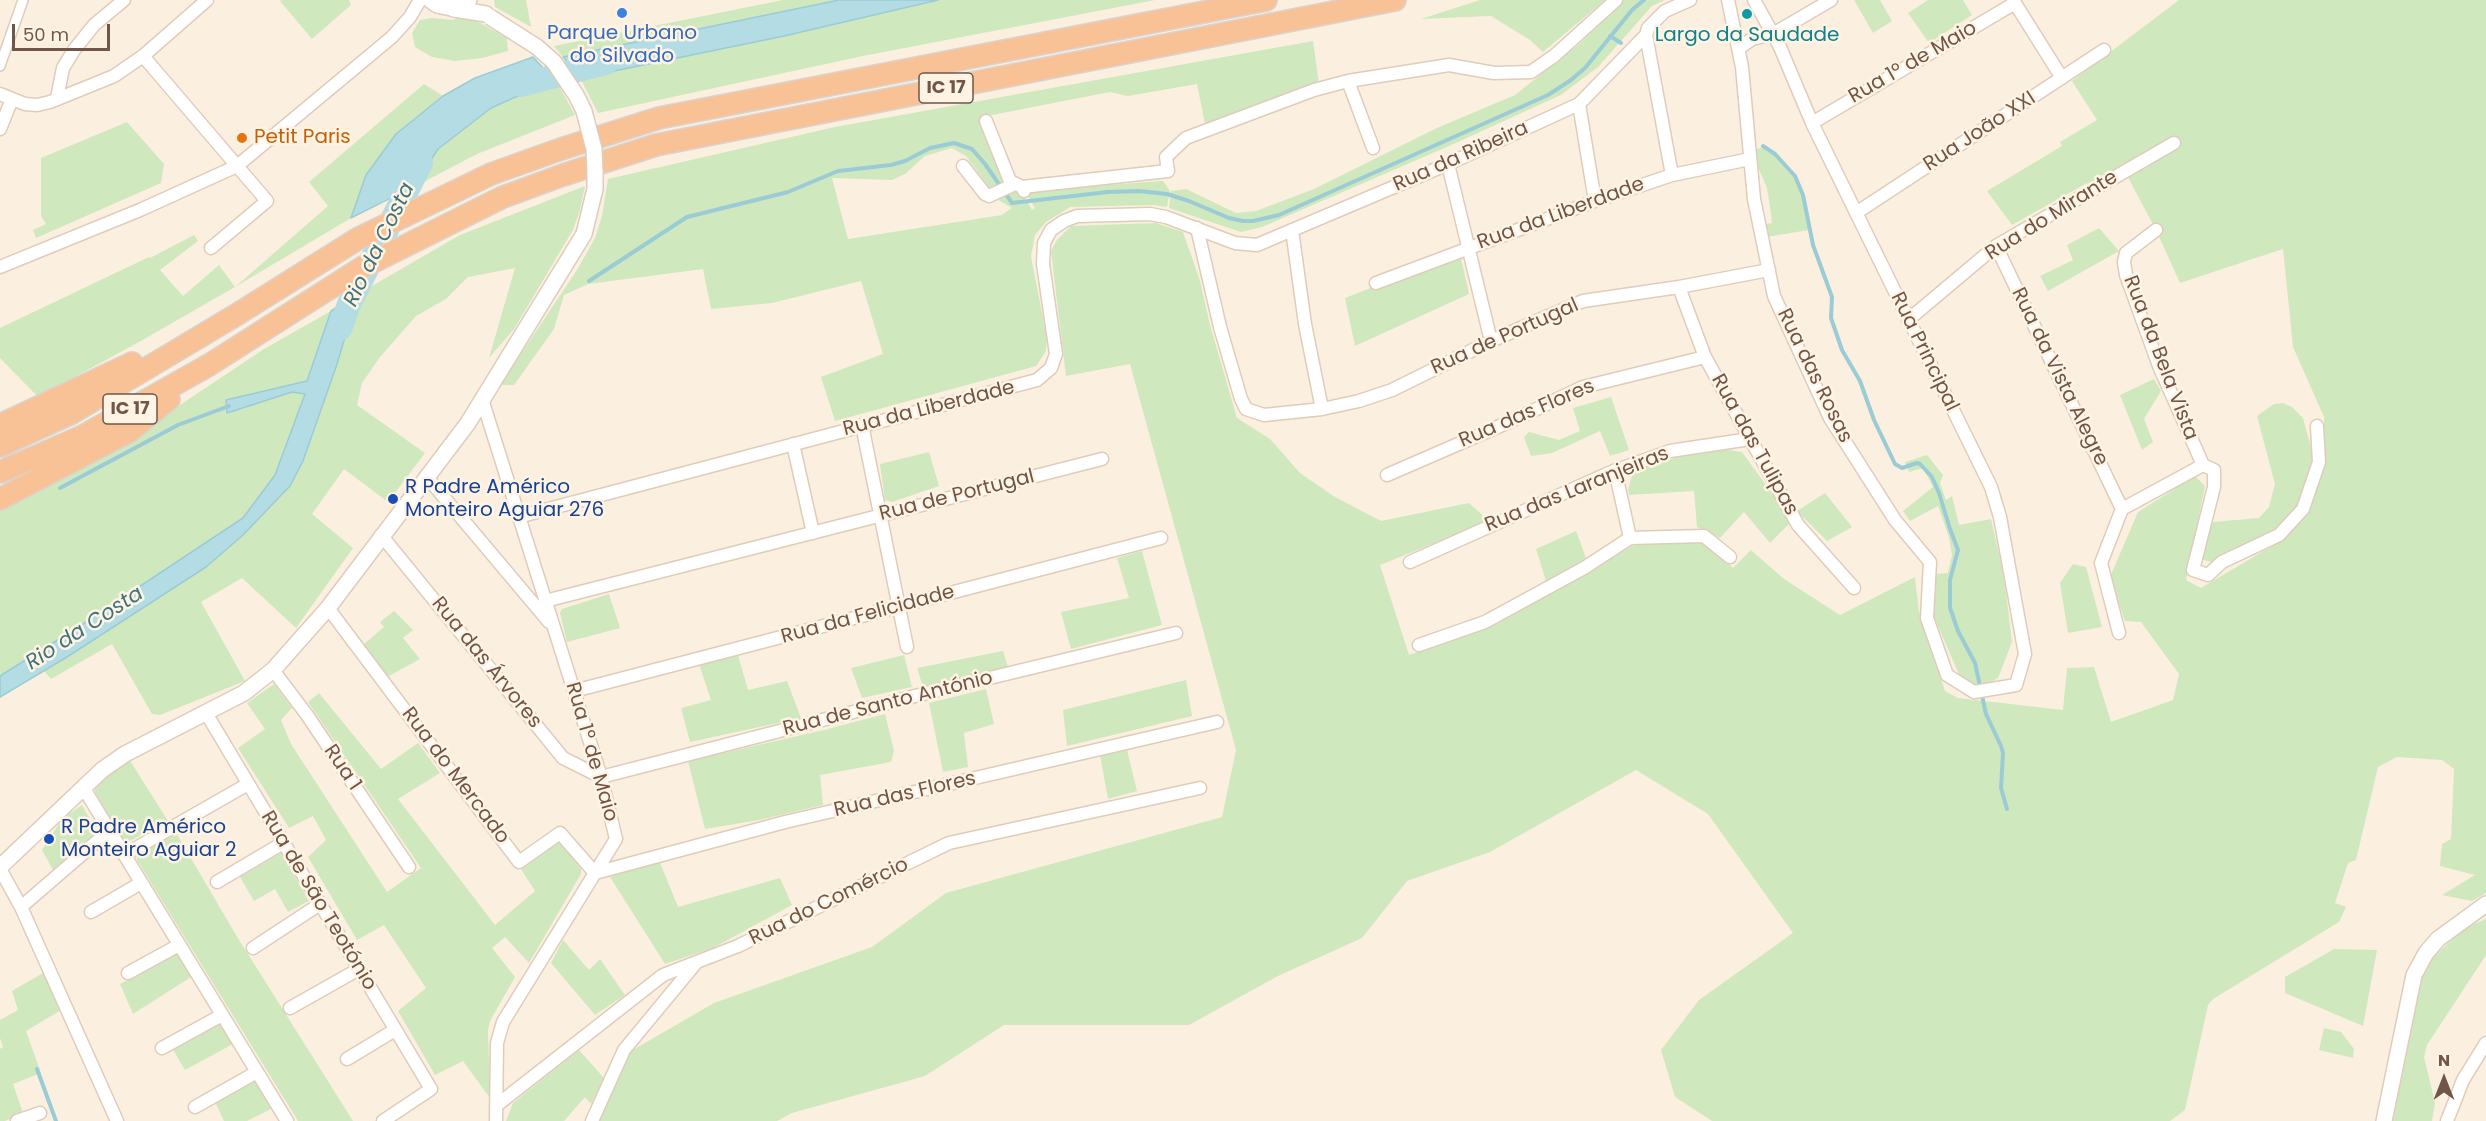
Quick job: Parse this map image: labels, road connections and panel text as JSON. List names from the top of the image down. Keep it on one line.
{"streets":{"highway":["IC 17"],"street":["Rua 1º de Maio","Rua João XXI","Rua da Ribeira","Rua da Liberdade","Rua do Mirante","Rua de Portugal","Rua Principal","Rua da Bela Vista","Rua das Rosas","Rua da Vista Alegre","Rua das Flores","Rua das Tulipas","Rua das Laranjeiras","Rua da Felicidade","Rua das Árvores","Rua de Santo António","Rua 1","Rua do Mercado","Rua de São Teotónio","Rua do Comércio"]},"crossings":[["Rua 1º de Maio","Rua da Liberdade"],["Rua 1º de Maio","Rua de Portugal"],["Rua 1º de Maio","Rua Principal"],["Rua 1º de Maio","Rua das Flores"],["Rua 1º de Maio","Rua da Felicidade"],["Rua 1º de Maio","Rua das Árvores"],["Rua 1º de Maio","Rua de Santo António"],["Rua 1º de Maio","Rua do Mercado"],["Rua 1º de Maio","Rua do Comércio"],["Rua João XXI","Rua Principal"],["Rua da Ribeira","Rua da Liberdade"],["Rua da Ribeira","Rua de Portugal"],["Rua da Liberdade","Rua de Portugal"],["Rua da Liberdade","Rua das Rosas"],["Rua do Mirante","Rua Principal"],["Rua do Mirante","Rua da Vista Alegre"],["Rua de Portugal","Rua das Rosas"],["Rua de Portugal","Rua das Tulipas"],["Rua Principal","Rua das Rosas"],["Rua da Bela Vista","Rua da Vista Alegre"],["Rua das Flores","Rua das Tulipas"],["Rua das Flores","Rua do Mercado"],["Rua das Tulipas","Rua das Laranjeiras"],["Rua das Árvores","Rua de Santo António"]],"water":["Rio da Costa"],"places":["Parque Urbano do Silvado","Largo da Saudade","Petit Paris","R Padre Américo Monteiro Aguiar 276","R Padre Américo Monteiro Aguiar 2"],"scale_bar":"50 m","north":"top"}
